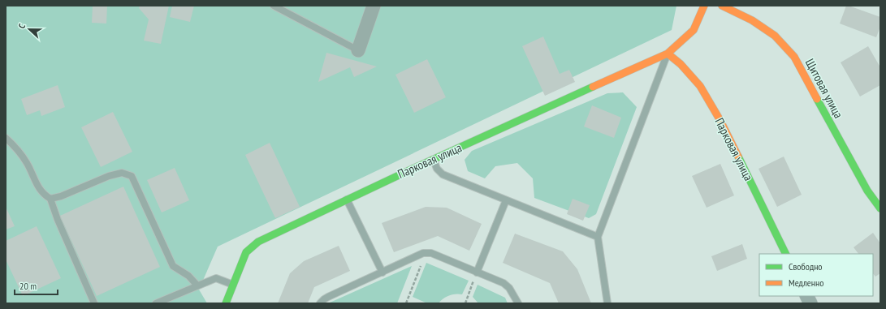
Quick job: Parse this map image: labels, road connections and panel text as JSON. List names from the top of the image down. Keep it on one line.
{"streets":{"street":["Щитовая улица","Парковая улица"]},"legend":["Свободно","Медленно"],"scale_bar":"20 m","north":"left"}
